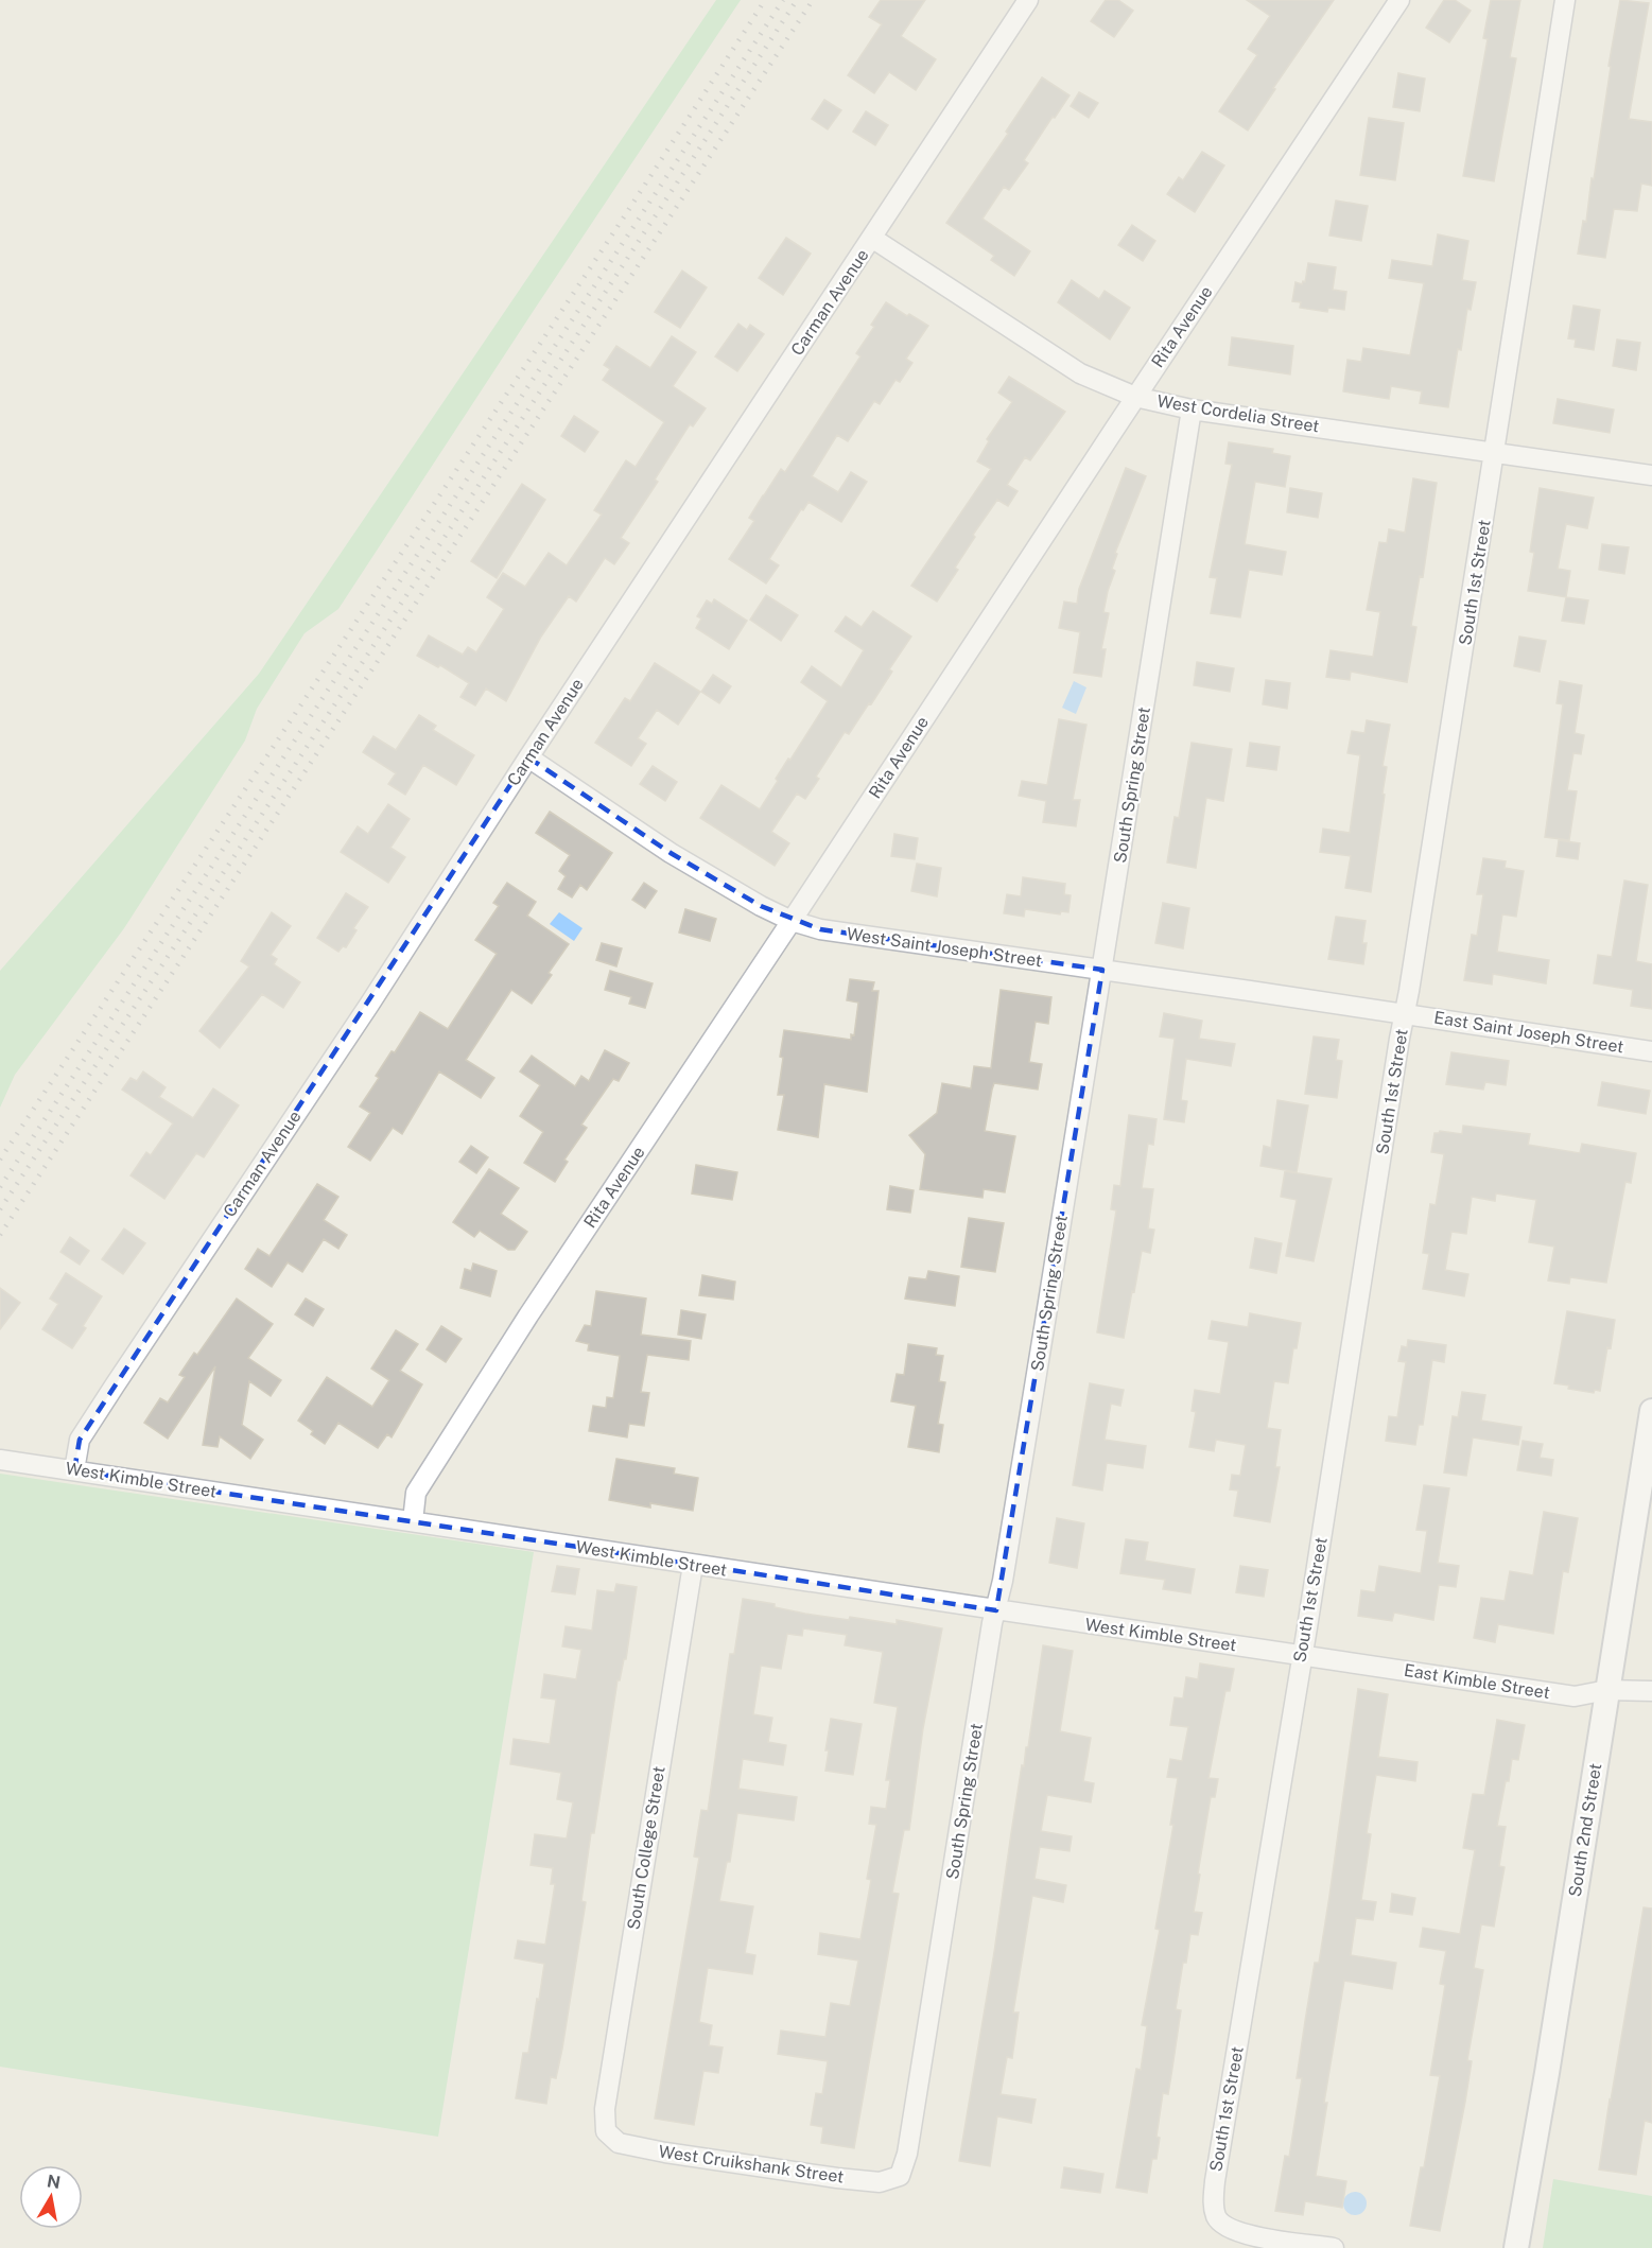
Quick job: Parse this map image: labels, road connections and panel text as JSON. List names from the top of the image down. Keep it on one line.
{"streets":{"street":["Carman Avenue","Rita Avenue","West Cordelia Street","South 1st Street","South Spring Street","West Saint Joseph Street","East Saint Joseph Street","West Kimble Street","East Kimble Street","South 2nd Street","South College Street","West Cruikshank Street"]},"crossings":[["Carman Avenue","West Cordelia Street"],["Carman Avenue","West Saint Joseph Street"],["Carman Avenue","West Kimble Street"],["Rita Avenue","West Cordelia Street"],["Rita Avenue","West Saint Joseph Street"],["Rita Avenue","West Kimble Street"],["West Cordelia Street","South 1st Street"],["West Cordelia Street","South Spring Street"],["South 1st Street","West Saint Joseph Street"],["South 1st Street","East Saint Joseph Street"],["South 1st Street","West Kimble Street"],["South 1st Street","East Kimble Street"],["South Spring Street","West Saint Joseph Street"],["South Spring Street","West Kimble Street"],["South Spring Street","West Cruikshank Street"],["West Saint Joseph Street","East Saint Joseph Street"],["West Kimble Street","East Kimble Street"],["West Kimble Street","South College Street"],["East Kimble Street","South 2nd Street"],["South College Street","West Cruikshank Street"]],"north":"top"}
